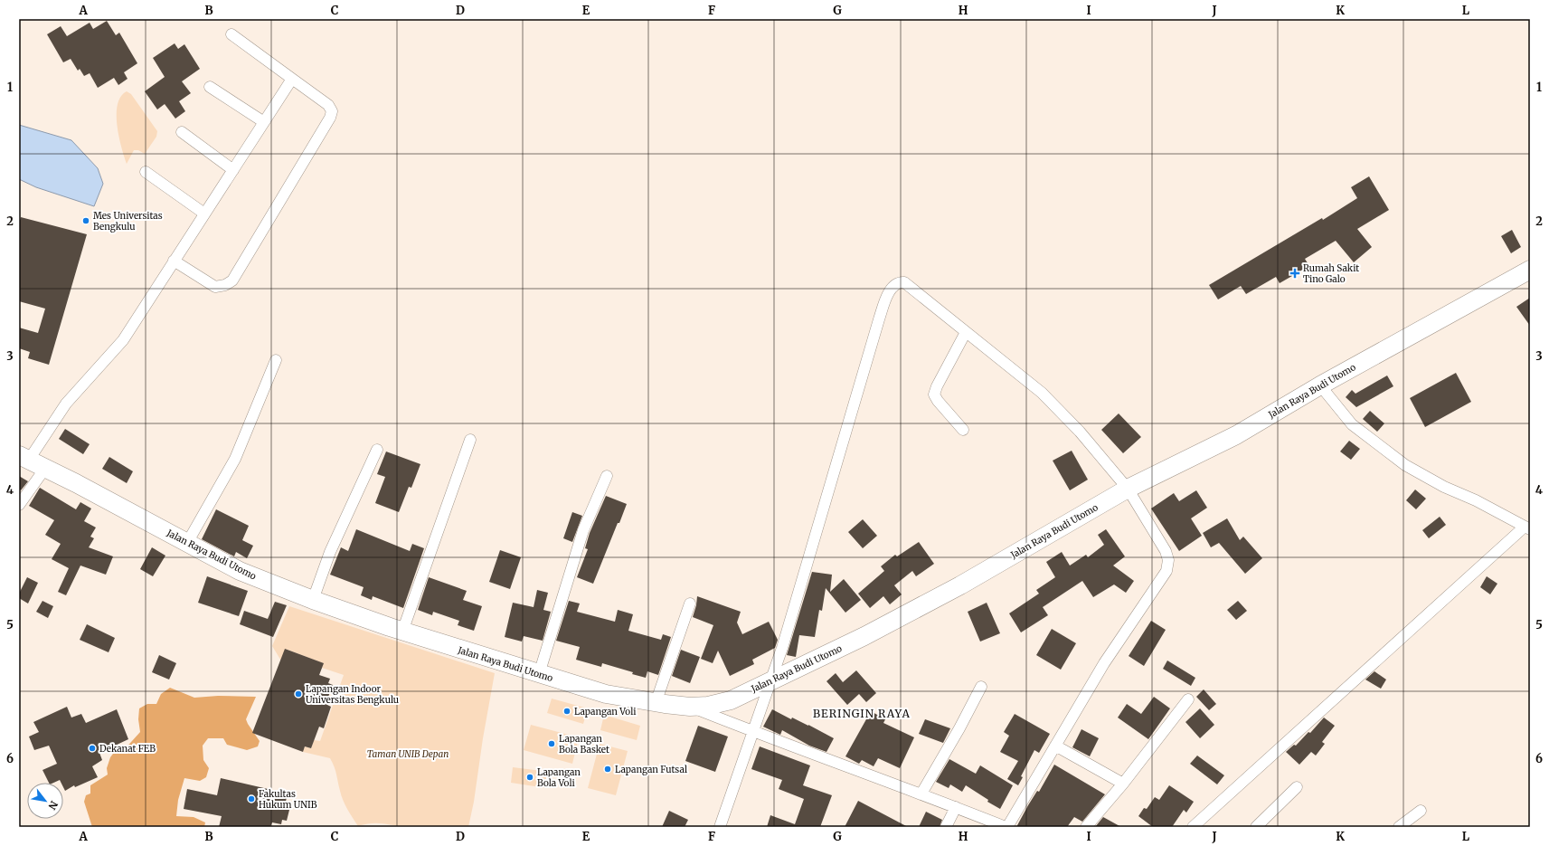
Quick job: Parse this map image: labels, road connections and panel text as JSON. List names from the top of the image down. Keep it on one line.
{"streets":{"highway":["Jalan Raya Budi Utomo"]},"districts":["BERINGIN RAYA"],"parks":["Taman UNIB Depan"],"places":{"other":["Mes Universitas Bengkulu","Lapangan Indoor Universitas Bengkulu","Lapangan Voli","Lapangan Bola Basket","Dekanat FEB","Lapangan Futsal","Lapangan Bola Voli","Fakultas Hukum UNIB"],"health":["Rumah Sakit Tino Galo"]},"north":"bottom right","grid":{"columns":["A","B","C","D","E","F","G","H","I","J","K","L"],"rows":["1","2","3","4","5","6"]}}
